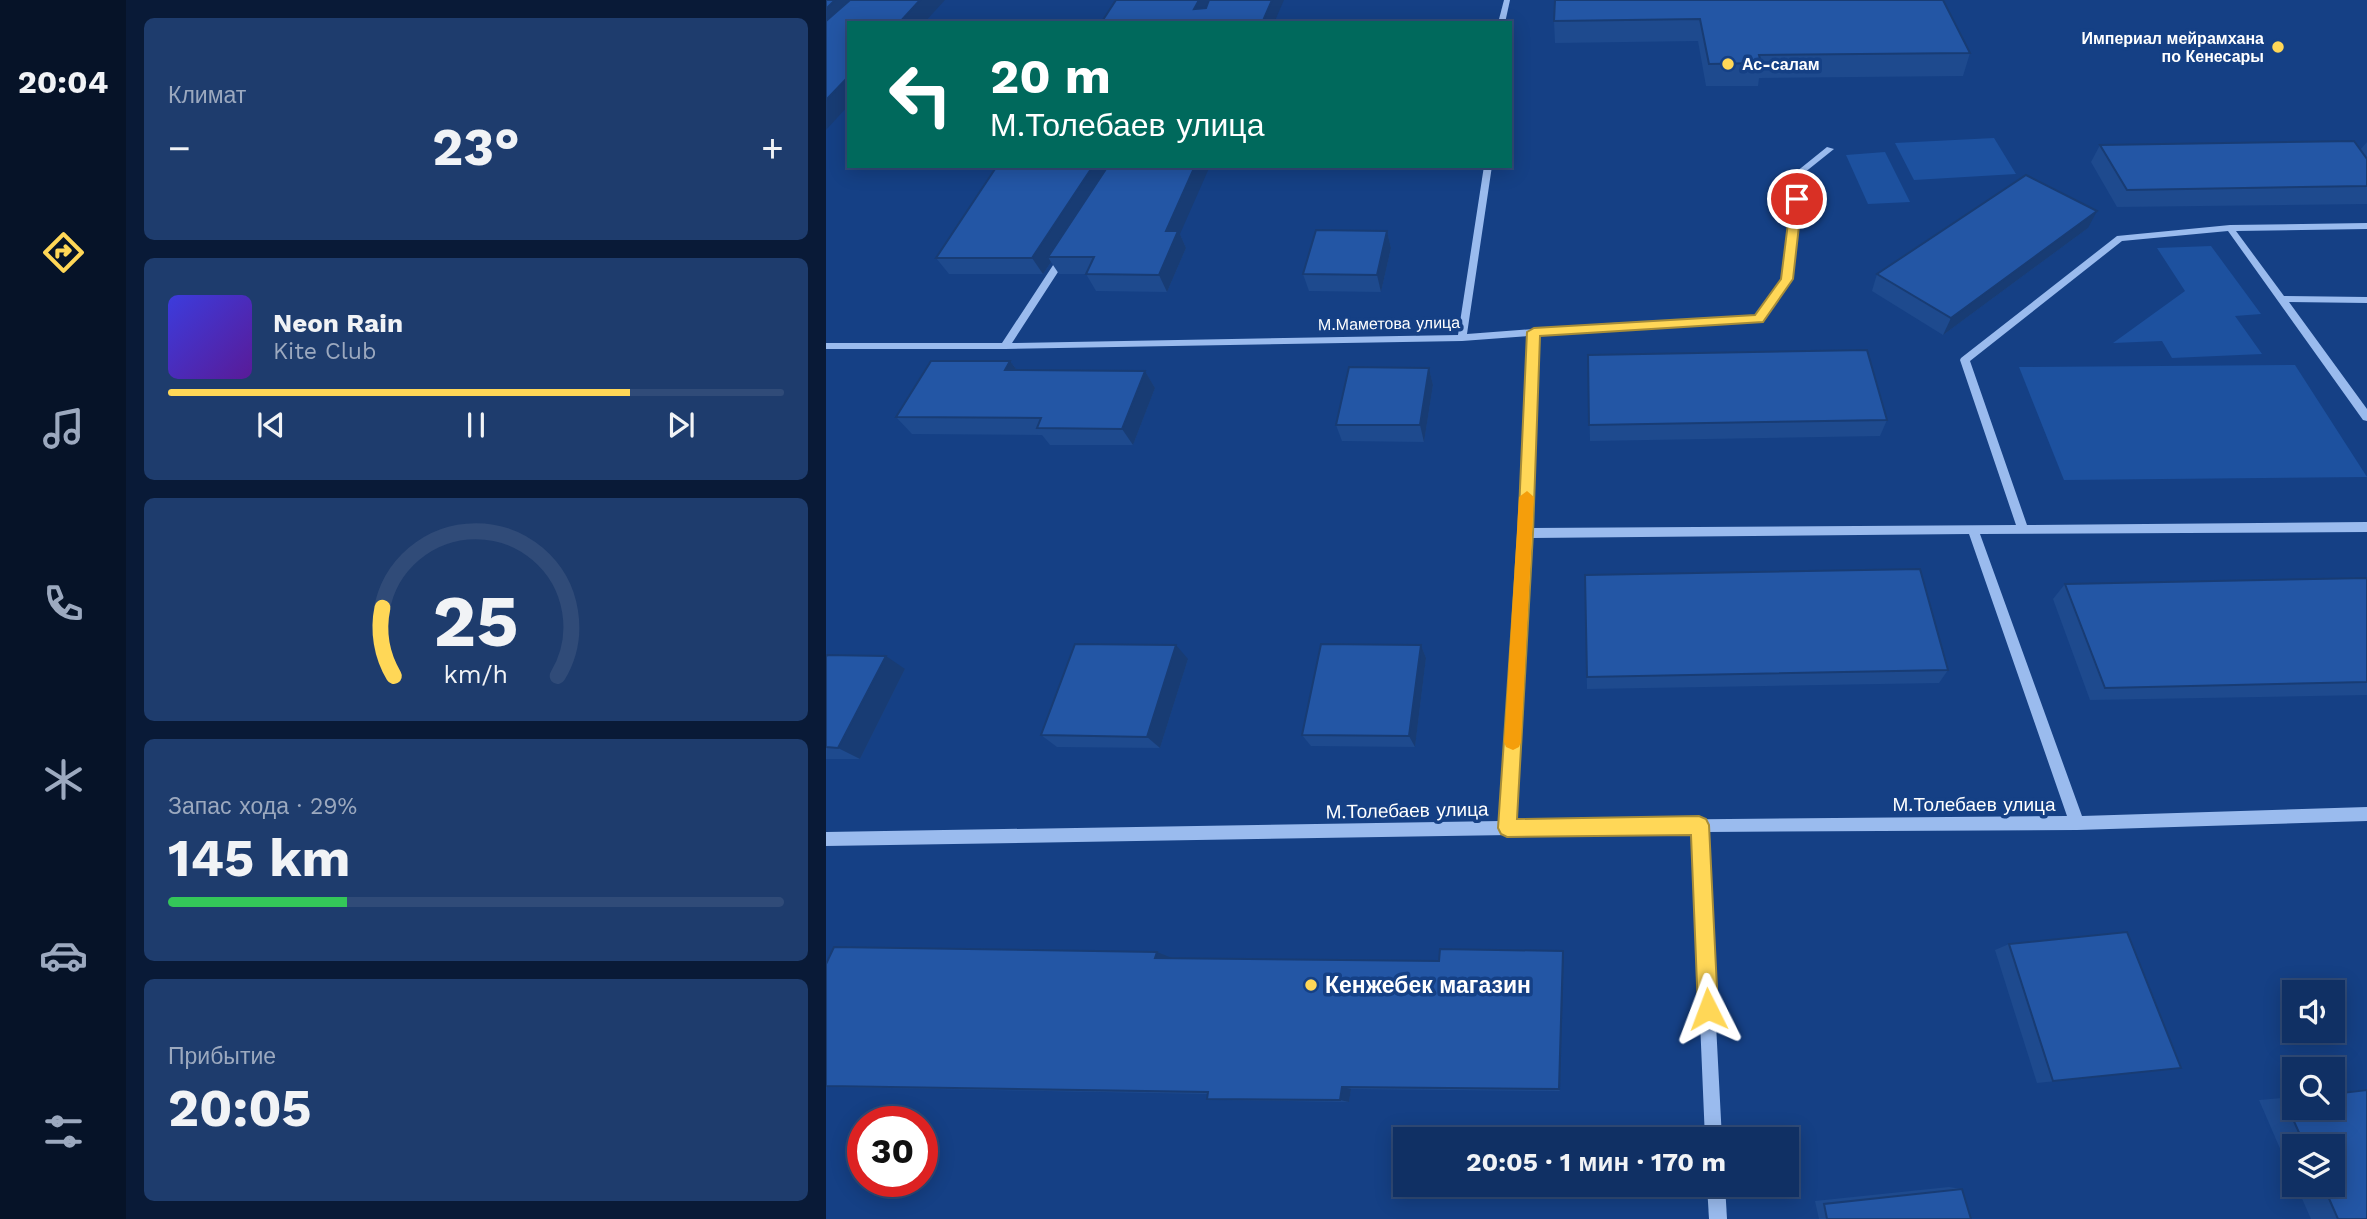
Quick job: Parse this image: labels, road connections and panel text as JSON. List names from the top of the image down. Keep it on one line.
{"streets":{"street":["М.Маметова улица","М.Толебаев улица"]},"places":["Империал мейрамхана по Кенесары","Ас-салам","Кенжебек магазин"],"page":{"tabs":"20:04","tile":["Климат",["Запас хода · 29%","145 km"],["Прибытие","20:05"]],"turn":["20 m","М.Толебаев улица"],"heat":["−","23°","+"],"song":["Neon Rain","Kite Club"],"limit":"30","trip":"20:05 · 1 мин · 170 m","gauge":["25","km/h"]}}
